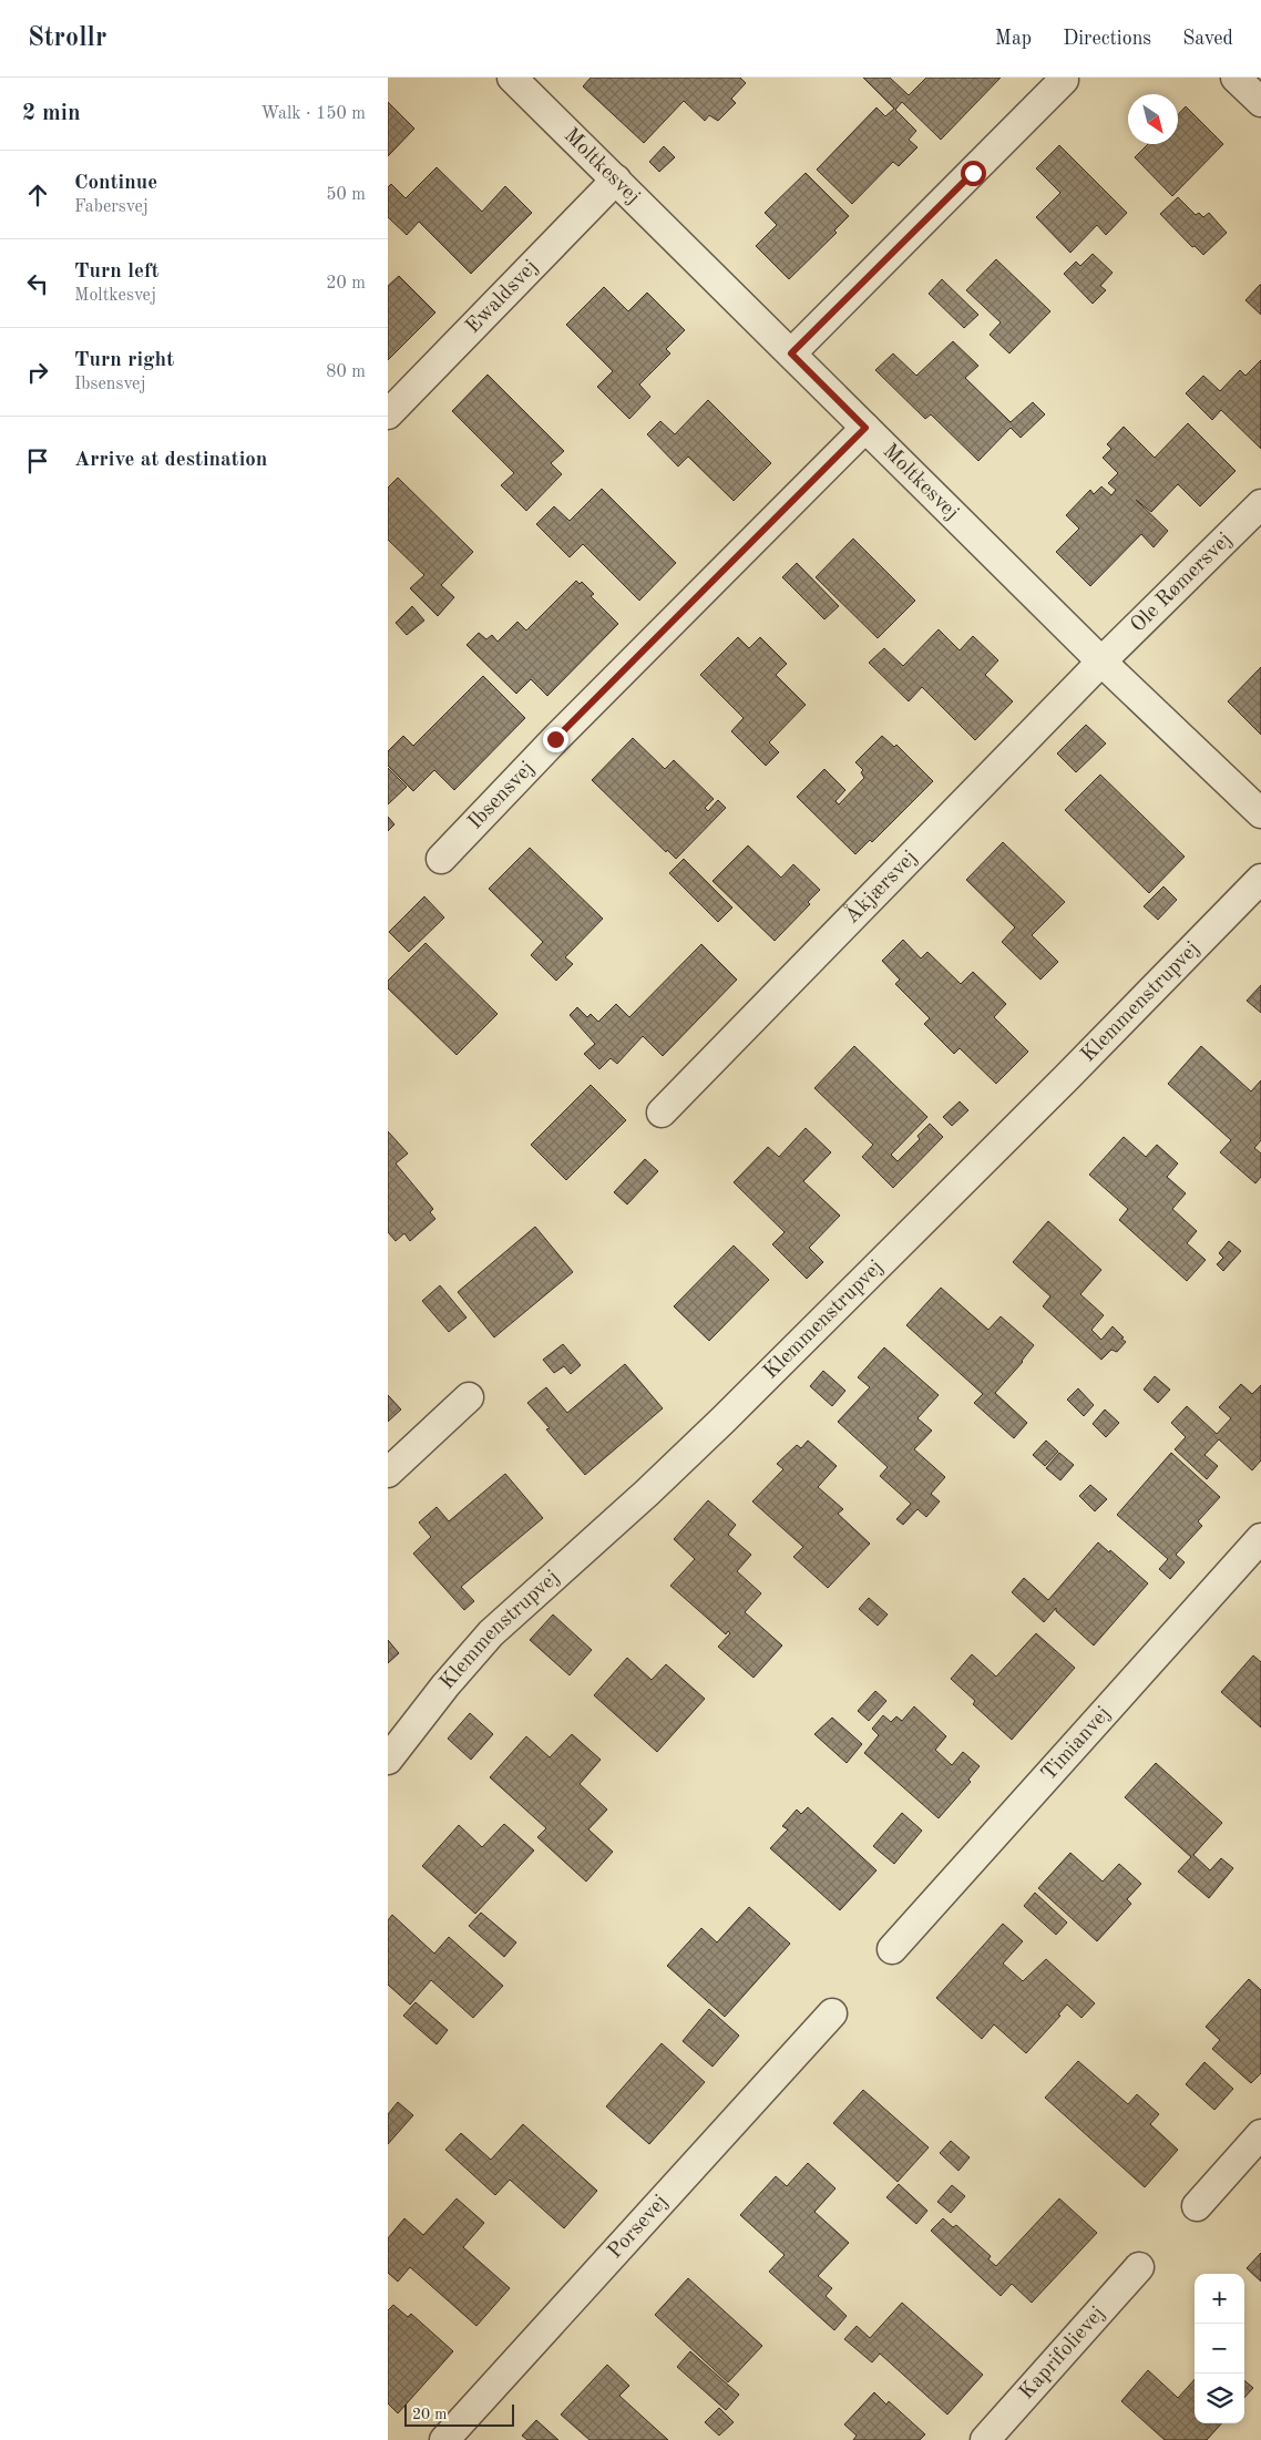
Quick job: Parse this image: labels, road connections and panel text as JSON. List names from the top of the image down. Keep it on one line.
{"streets":{"street":["Moltkesvej","Ewaldsvej","Ole Rømersvej","Ibsensvej","Åkjærsvej","Klemmenstrupvej","Timianvej","Porsevej","Kaprifolievej"]},"crossings":[["Moltkesvej","Ewaldsvej"],["Moltkesvej","Ole Rømersvej"],["Moltkesvej","Ibsensvej"],["Moltkesvej","Åkjærsvej"],["Ole Rømersvej","Åkjærsvej"]],"scale_bar":"20 m","north":"bottom right","page":{"header":"Strollr","nav":["Map","Directions","Saved"],"heading":["2 min","Walk · 150 m"],"list":[["Continue","Fabersvej","50 m"],["Turn left","Moltkesvej","20 m"],["Turn right","Ibsensvej","80 m"],"Arrive at destination"],"map_buttons":["+","−"],"scale":"20 m"}}
